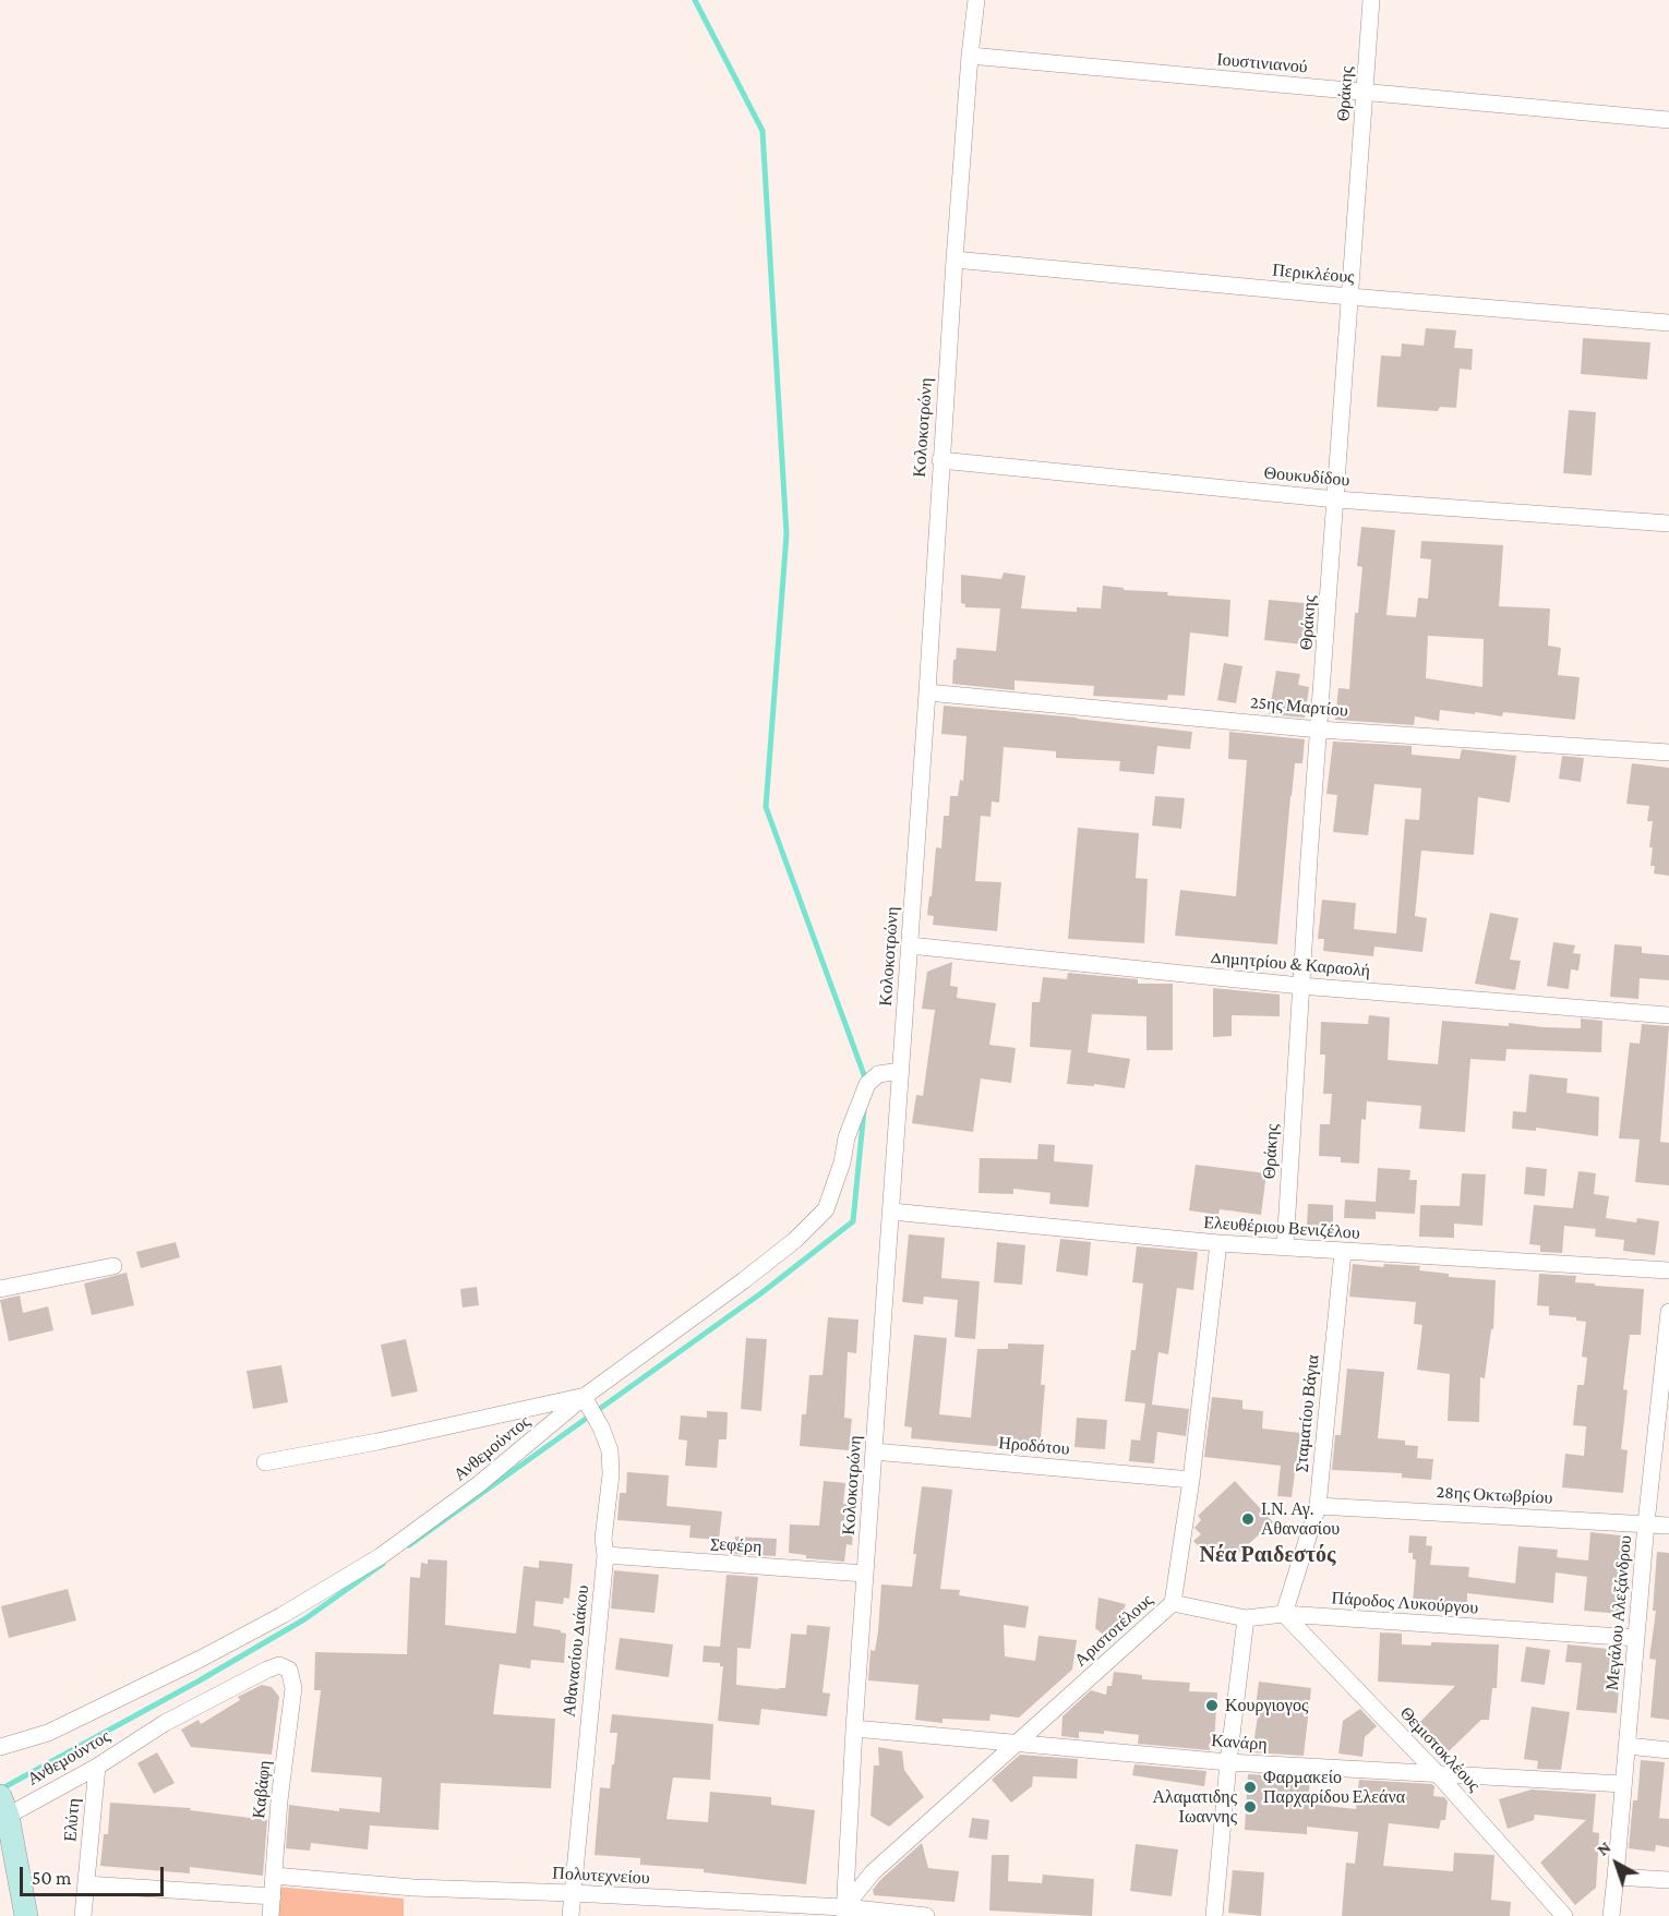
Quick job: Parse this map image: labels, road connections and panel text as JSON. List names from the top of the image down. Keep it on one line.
{"streets":{"street":["Ιουστινιανού","Θράκης","Περικλέους","Κολοκοτρώνη","Θουκυδίδου","25ης Μαρτίου","Δημητρίου & Καραολή","Ελευθέριου Βενιζέλου","Σταματίου Βάγια","Ηροδότου","Ανθεμούντος","28ης Οκτωβρίου","Σεφέρη","Πάροδος Λυκούργου","Μεγάλου Αλεξάνδρου","Αριστοτέλους","Αθανασίου Διάκου","Κανάρη","Θεμιστοκλέους","Καβάφη","Ελύτη","Πολυτεχνείου"]},"crossings":[["Ιουστινιανού","Θράκης"],["Ιουστινιανού","Κολοκοτρώνη"],["Θράκης","Περικλέους"],["Θράκης","Θουκυδίδου"],["Θράκης","25ης Μαρτίου"],["Θράκης","Δημητρίου & Καραολή"],["Θράκης","Ελευθέριου Βενιζέλου"],["Περικλέους","Κολοκοτρώνη"],["Κολοκοτρώνη","Θουκυδίδου"],["Κολοκοτρώνη","25ης Μαρτίου"],["Κολοκοτρώνη","Δημητρίου & Καραολή"],["Κολοκοτρώνη","Ελευθέριου Βενιζέλου"],["Κολοκοτρώνη","Ηροδότου"],["Κολοκοτρώνη","Ανθεμούντος"],["Κολοκοτρώνη","Σεφέρη"],["Κολοκοτρώνη","Αριστοτέλους"],["Κολοκοτρώνη","Κανάρη"],["Κολοκοτρώνη","Πολυτεχνείου"],["Ελευθέριου Βενιζέλου","Σταματίου Βάγια"],["Ελευθέριου Βενιζέλου","Αριστοτέλους"],["Σταματίου Βάγια","28ης Οκτωβρίου"],["Σταματίου Βάγια","Πάροδος Λυκούργου"],["Σταματίου Βάγια","Θεμιστοκλέους"],["Ηροδότου","Αριστοτέλους"],["Ανθεμούντος","Αθανασίου Διάκου"],["Ανθεμούντος","Καβάφη"],["Ανθεμούντος","Ελύτη"],["28ης Οκτωβρίου","Μεγάλου Αλεξάνδρου"],["Σεφέρη","Αθανασίου Διάκου"],["Πάροδος Λυκούργου","Μεγάλου Αλεξάνδρου"],["Πάροδος Λυκούργου","Αριστοτέλους"],["Πάροδος Λυκούργου","Θεμιστοκλέους"],["Μεγάλου Αλεξάνδρου","Κανάρη"],["Αριστοτέλους","Κανάρη"],["Αριστοτέλους","Πολυτεχνείου"],["Αθανασίου Διάκου","Πολυτεχνείου"],["Κανάρη","Θεμιστοκλέους"],["Καβάφη","Πολυτεχνείου"]],"districts":["Νέα Ραιδεστός"],"places":["Ι.Ν. Αγ. Αθανασίου","Κουργιογος","Φαρμακείο Παρχαρίδου Ελεάνα","Αλαματιδης Ιωαννης"],"scale_bar":"50 m","north":"top left"}
